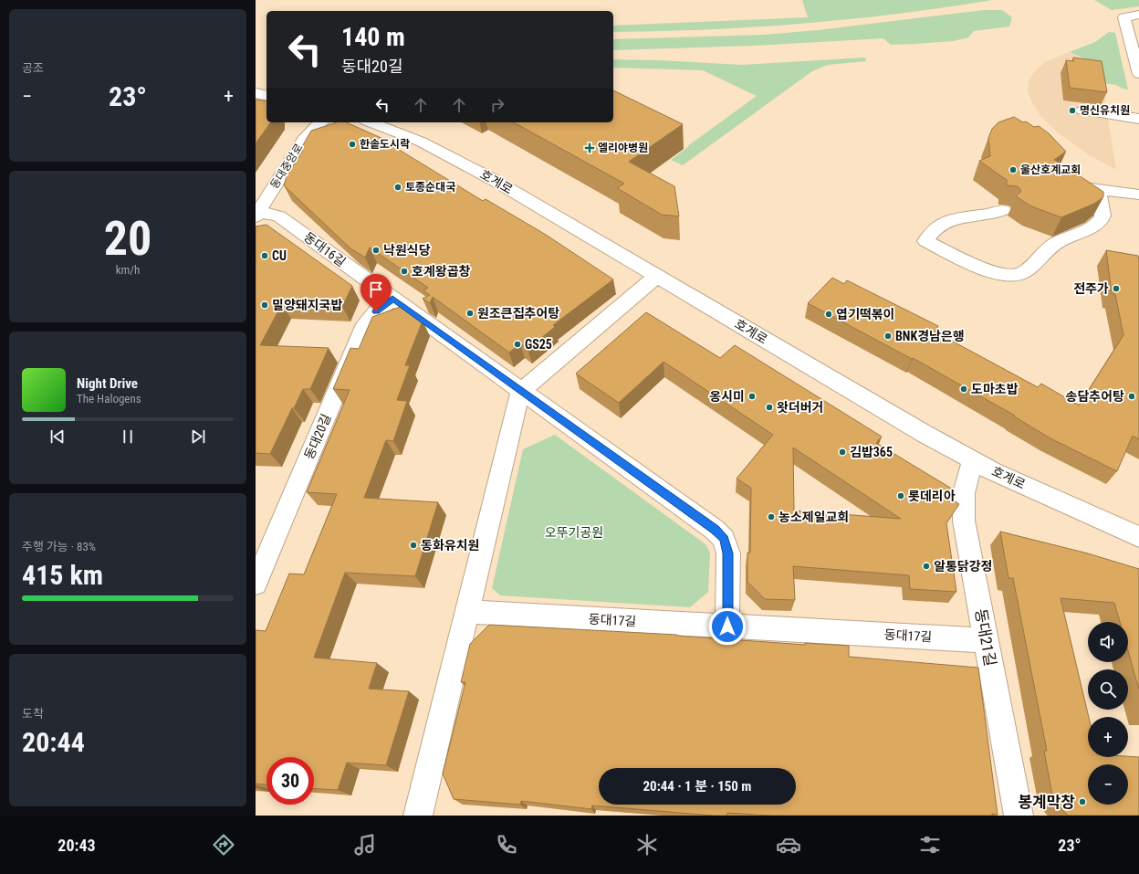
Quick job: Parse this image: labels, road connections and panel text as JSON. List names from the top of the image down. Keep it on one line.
{"streets":{"street":["동대중앙로","호계로","동대16길","동대20길","동대17길","동대21길"]},"crossings":[["동대중앙로","동대16길"],["호계로","동대21길"],["동대16길","동대20길"],["동대16길","동대17길"],["동대17길","동대21길"]],"parks":["오뚜기공원"],"places":{"other":["명신유치원","한솥도시락","울산호계교회","토종순대국","낙원식당","CU","호계왕곱창","전주가","밀양돼지국밥","원조큰집추어탕","엽기떡볶이","BNK경남은행","GS25","도마초밥","옹시미","송담추어탕","왓더버거","김밥365","롯데리아","농소제일교회","동화유치원","알통닭강정","봉계막창"],"health":["엘리야병원"]},"page":{"tile":["공조",["20","km/h"],["주행 가능 · 83%","415 km"],["도착","20:44"]],"turn":["140 m","동대20길"],"heat":["−","23°","+"],"song":["Night Drive","The Halogens"],"map_buttons":["+","−"],"limit":"30","trip":"20:44 · 1 분 · 150 m","tabs":["20:43","23°"]}}
